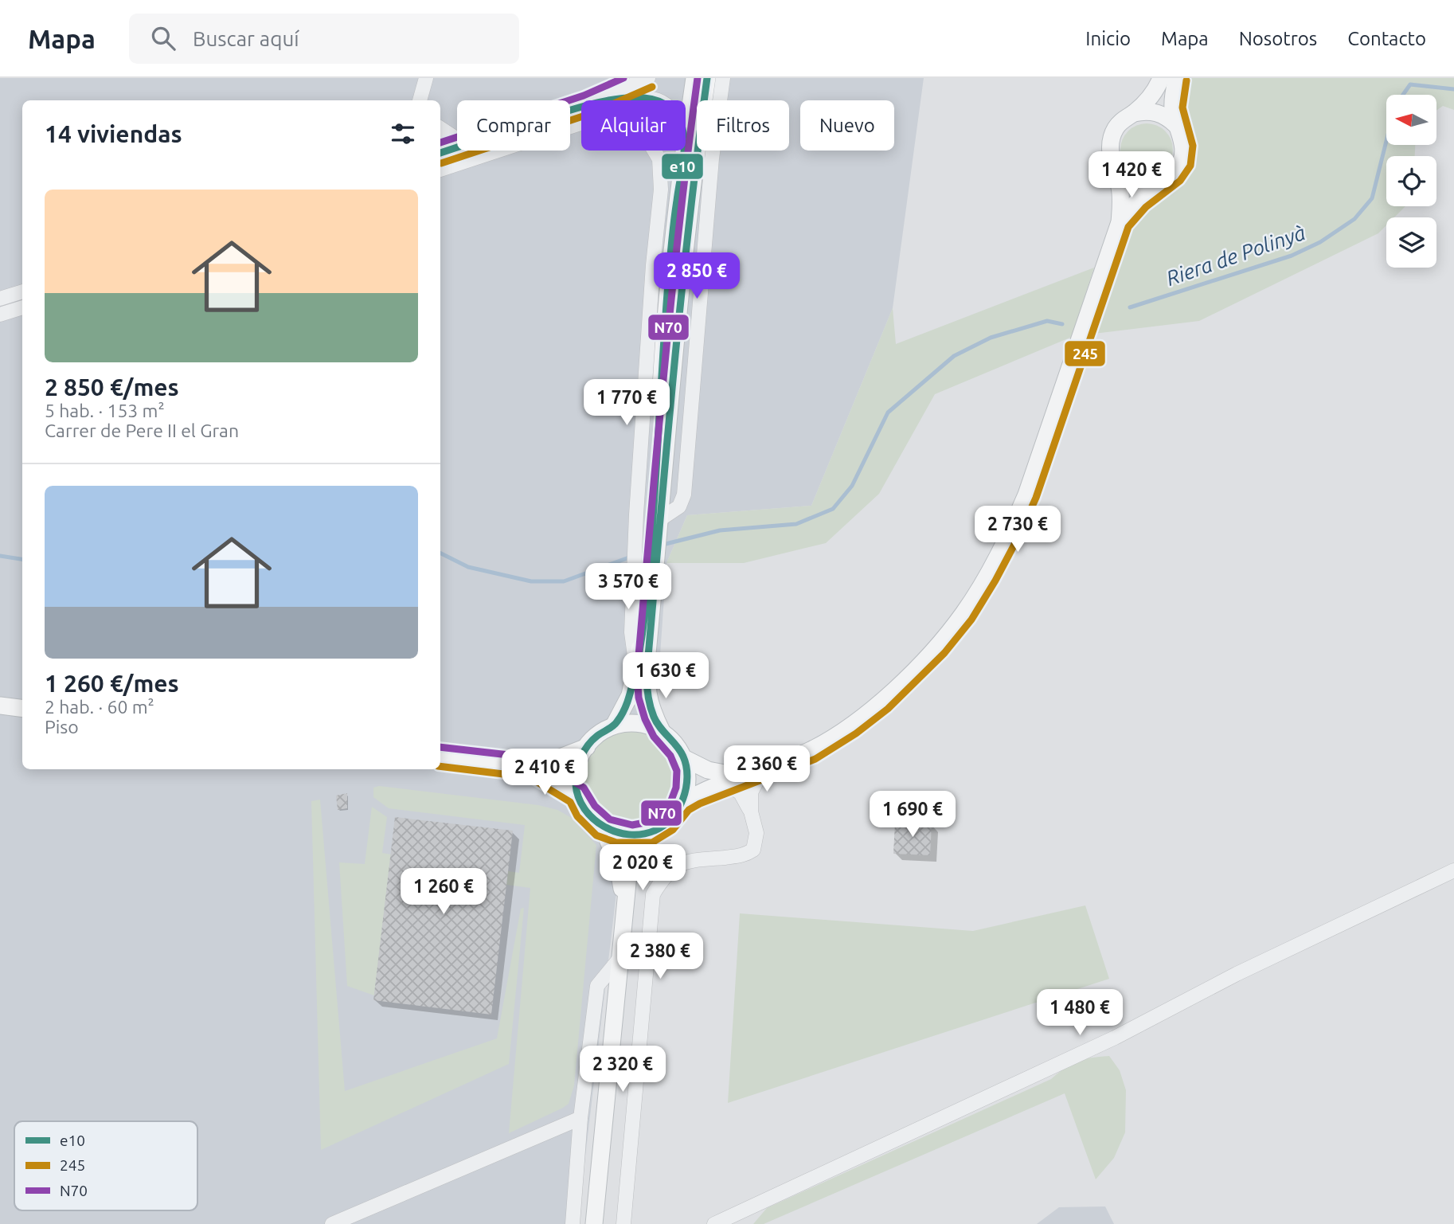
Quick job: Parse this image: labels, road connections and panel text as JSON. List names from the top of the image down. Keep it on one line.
{"water":["Riera de Polinyà"],"lines":["transit line e10","transit line N70","transit line 245"],"legend":["e10","245","N70"],"north":"left","page":{"header":"Mapa","search":"Buscar aquí","nav":["Inicio","Mapa","Nosotros","Contacto"],"chip":["Comprar","Alquilar","Filtros","Nuevo"],"heading":"14 viviendas","price":["1 420 €","2 850 €","1 770 €","2 730 €","3 570 €","1 630 €","2 360 €","2 410 €","1 690 €","2 020 €","1 260 €","2 380 €","1 480 €","2 320 €"],"list":[{"name":"2 850 €/mes","note":"5 hab. · 153 m² · Carrer de Pere II el Gran"},{"name":"1 260 €/mes","note":"2 hab. · 60 m² · Piso"}]}}
